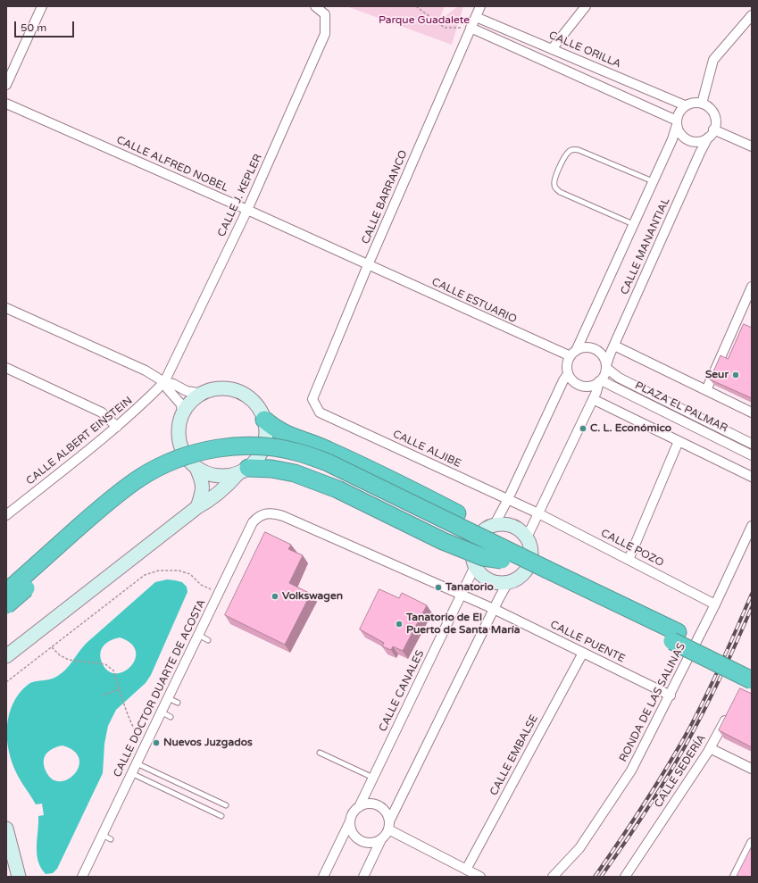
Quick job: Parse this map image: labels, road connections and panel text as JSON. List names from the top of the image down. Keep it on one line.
{"streets":{"street":["CALLE ORILLA","CALLE ALFRED NOBEL","CALLE J. KEPLER","CALLE BARRANCO","CALLE MANANTIAL","CALLE ESTUARIO","PLAZA EL PALMAR","CALLE ALBERT EINSTEIN","CALLE ALJIBE","CALLE POZO","CALLE PUENTE","CALLE DOCTOR DUARTE DE ACOSTA","CALLE CANALES","RONDA DE LAS SALINAS","CALLE EMBALSE","CALLE SEDERÍA"]},"crossings":[["CALLE ORILLA","CALLE BARRANCO"],["CALLE ORILLA","CALLE MANANTIAL"],["CALLE ALFRED NOBEL","CALLE J. KEPLER"],["CALLE ALFRED NOBEL","CALLE BARRANCO"],["CALLE ALFRED NOBEL","CALLE ESTUARIO"],["CALLE J. KEPLER","CALLE ALBERT EINSTEIN"],["CALLE BARRANCO","CALLE ESTUARIO"],["CALLE BARRANCO","CALLE ALJIBE"],["CALLE MANANTIAL","CALLE ESTUARIO"],["CALLE MANANTIAL","PLAZA EL PALMAR"],["CALLE ESTUARIO","PLAZA EL PALMAR"],["CALLE ALJIBE","CALLE POZO"],["CALLE POZO","RONDA DE LAS SALINAS"],["CALLE PUENTE","CALLE DOCTOR DUARTE DE ACOSTA"],["CALLE PUENTE","CALLE CANALES"],["CALLE PUENTE","RONDA DE LAS SALINAS"],["CALLE PUENTE","CALLE EMBALSE"]],"parks":["Parque Guadalete"],"places":["Seur","C. L. Económico","Tanatorio","Volkswagen","Tanatorio de El Puerto de Santa María","Nuevos Juzgados"],"scale_bar":"50 m"}
